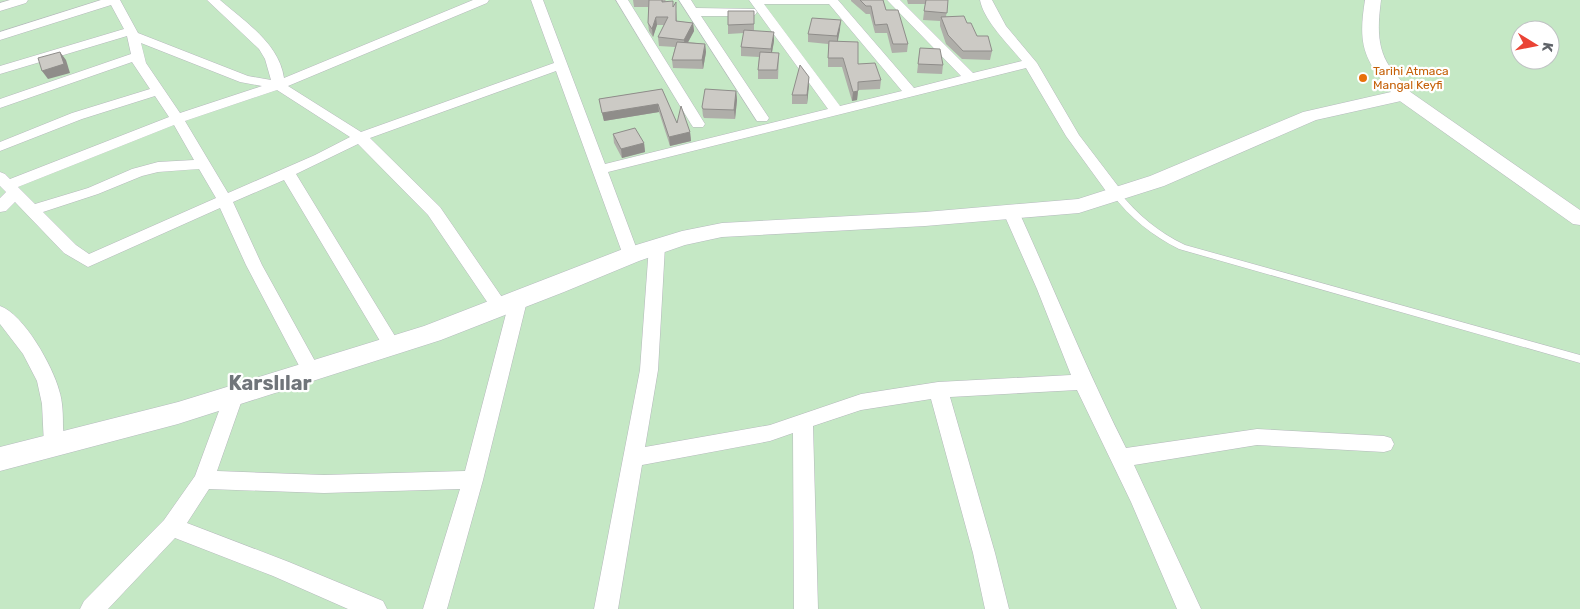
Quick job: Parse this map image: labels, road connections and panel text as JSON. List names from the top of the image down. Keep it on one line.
{"districts":["Karslılar"],"places":["Tarihi Atmaca Mangal Keyfi"],"north":"right"}
